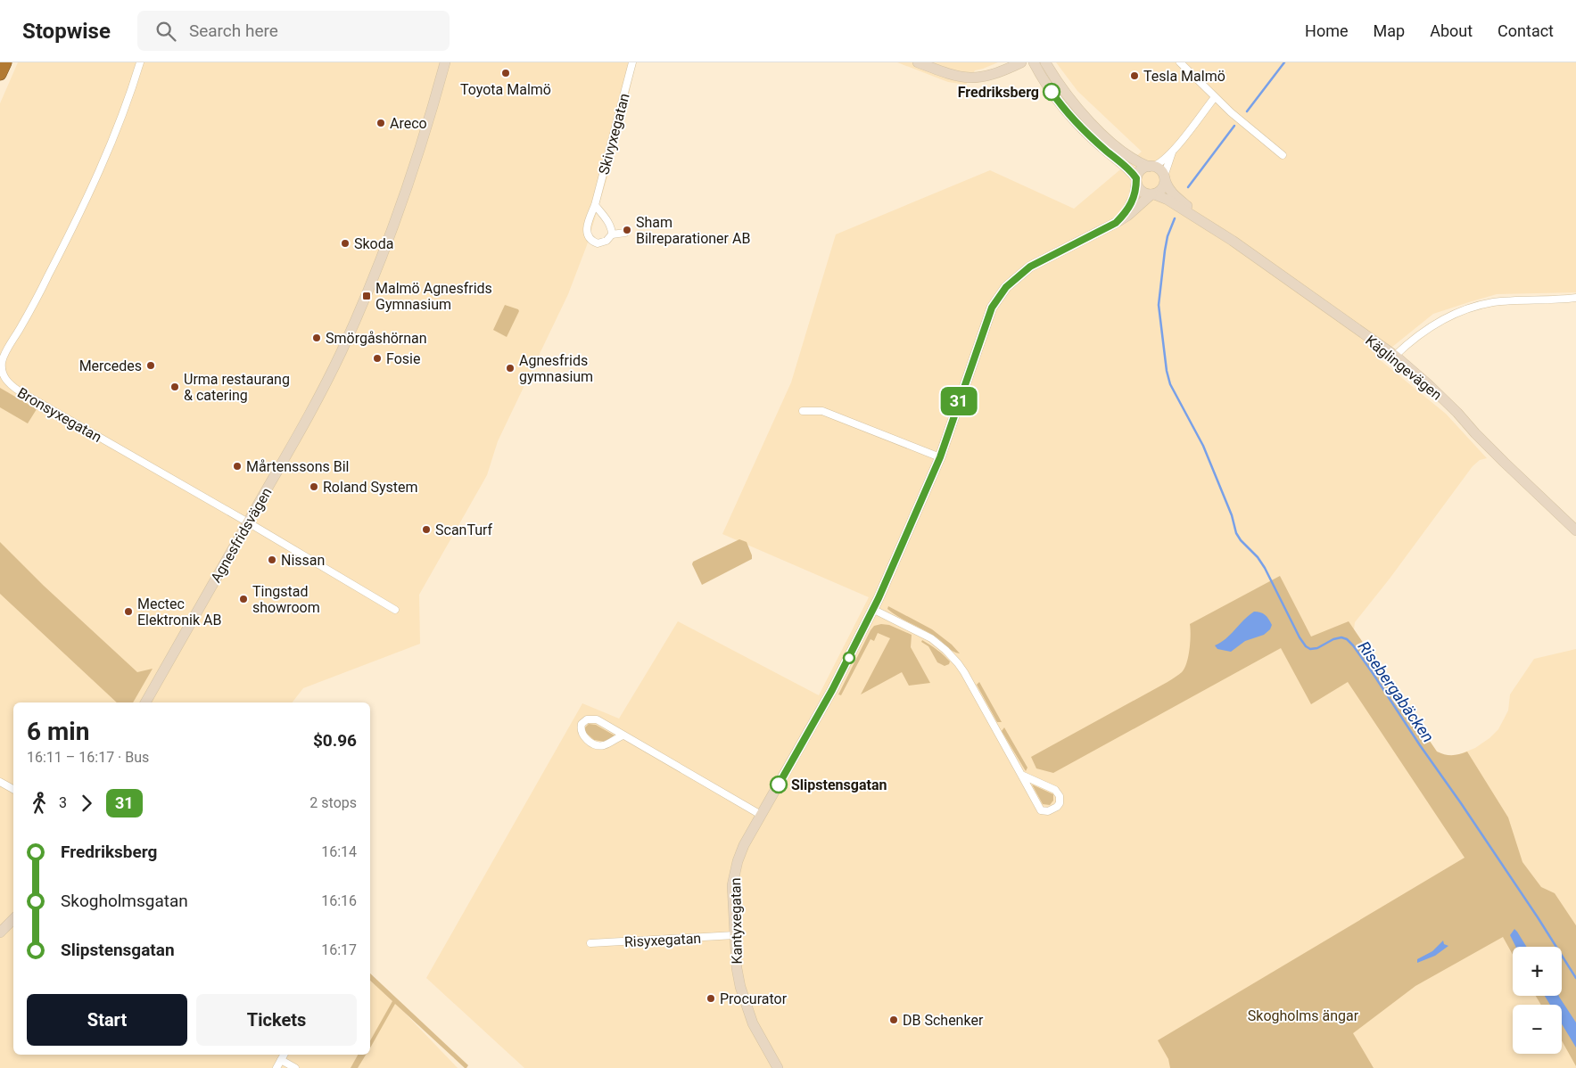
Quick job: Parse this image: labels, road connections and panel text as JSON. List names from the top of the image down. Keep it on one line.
{"streets":{"main road":["Käglingevägen","Agnesfridsvägen","Kantyxegatan"],"street":["Skivyxegatan","Bronsyxegatan","Risyxegatan"]},"crossings":[["Käglingevägen","Kantyxegatan"],["Bronsyxegatan","Agnesfridsvägen"],["Kantyxegatan","Risyxegatan"]],"water":["Risebergabäcken"],"parks":["Skogholms ängar"],"places":{"other":["Toyota Malmö","Tesla Malmö","Fredriksberg","Areco","Sham Bilreparationer AB","Skoda","Smörgåshörnan","Fosie","Mercedes","Agnesfrids gymnasium","Urma restaurang & catering","Mårtenssons Bil","Roland System","ScanTurf","Nissan","Tingstad showroom","Mectec Elektronik AB","Slipstensgatan","Procurator","DB Schenker"],"transit":["Malmö Agnesfrids Gymnasium"]},"lines":["bus line 31"],"page":{"header":"Stopwise","search":"Search here","nav":["Home","Map","About","Contact"],"on_map":"31","heading":["6 min","16:11 – 16:17 · Bus","$0.96"],"legs":["3","31","2 stops"],"list":[{"name":"Fredriksberg","value":"16:14"},{"name":"Skogholmsgatan","value":"16:16"},{"name":"Slipstensgatan","value":"16:17"}],"map_buttons":["+","−"],"buttons":["Start","Tickets"]}}
